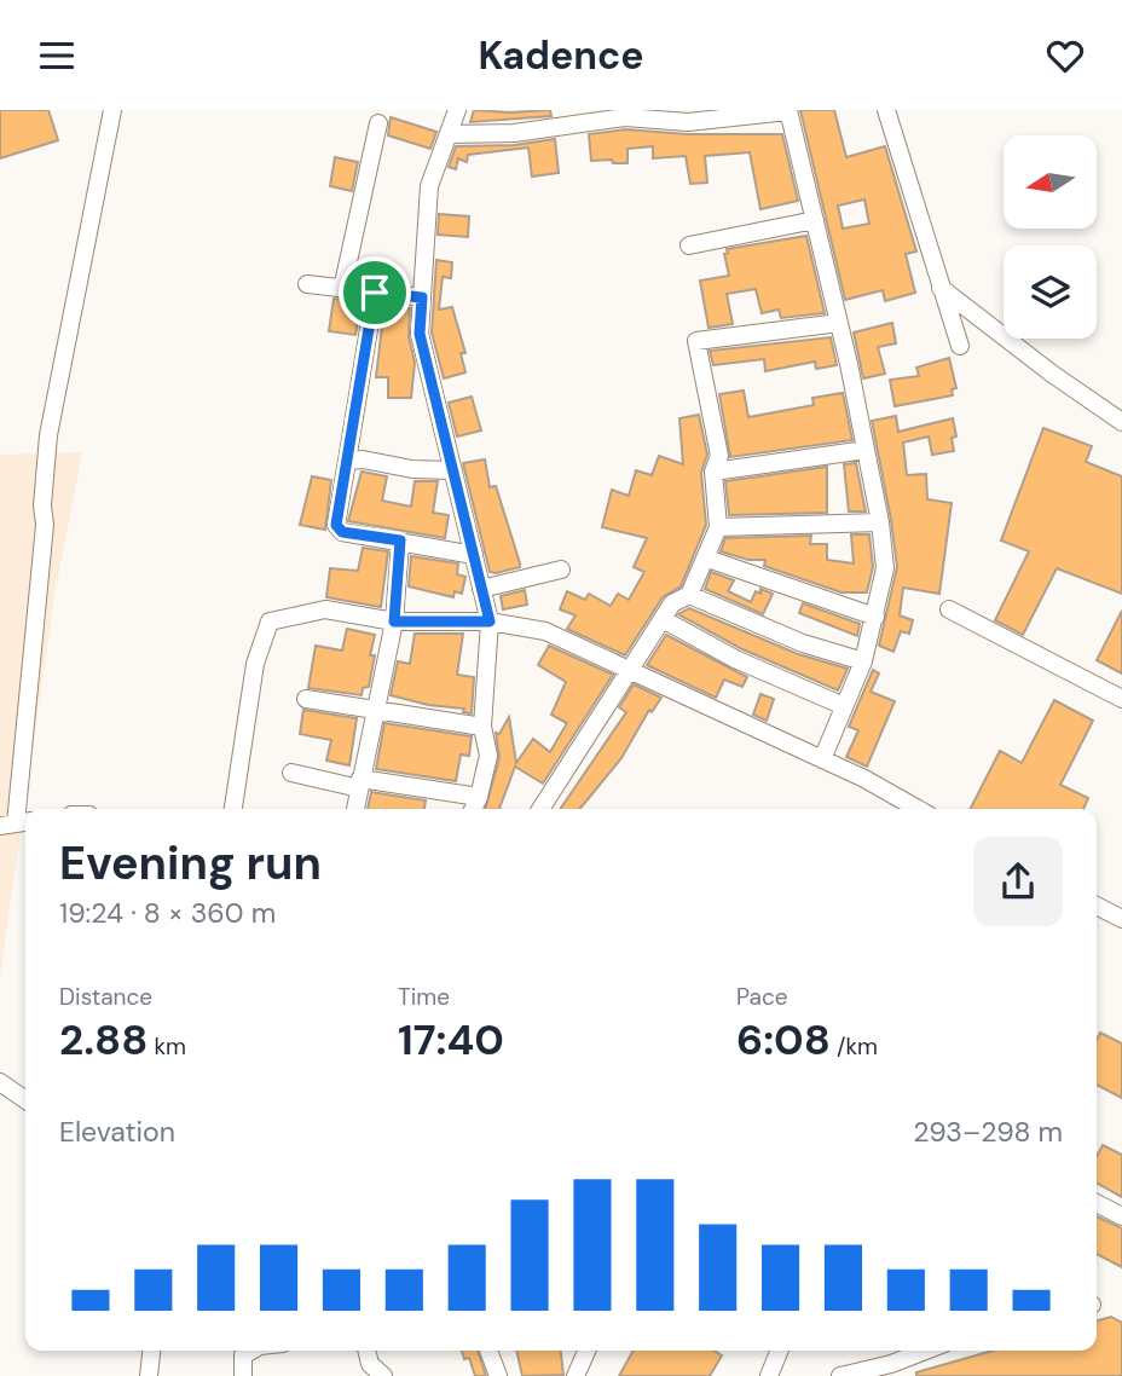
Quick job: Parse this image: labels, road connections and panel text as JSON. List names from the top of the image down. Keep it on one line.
{"north":"left","page":{"header":"Kadence","heading":["Evening run","19:24 · 8 × 360 m"],"stats":[["Distance","2.88 km"],["Time","17:40"],["Pace","6:08 /km"]],"chart":["Elevation","293–298 m"]}}
